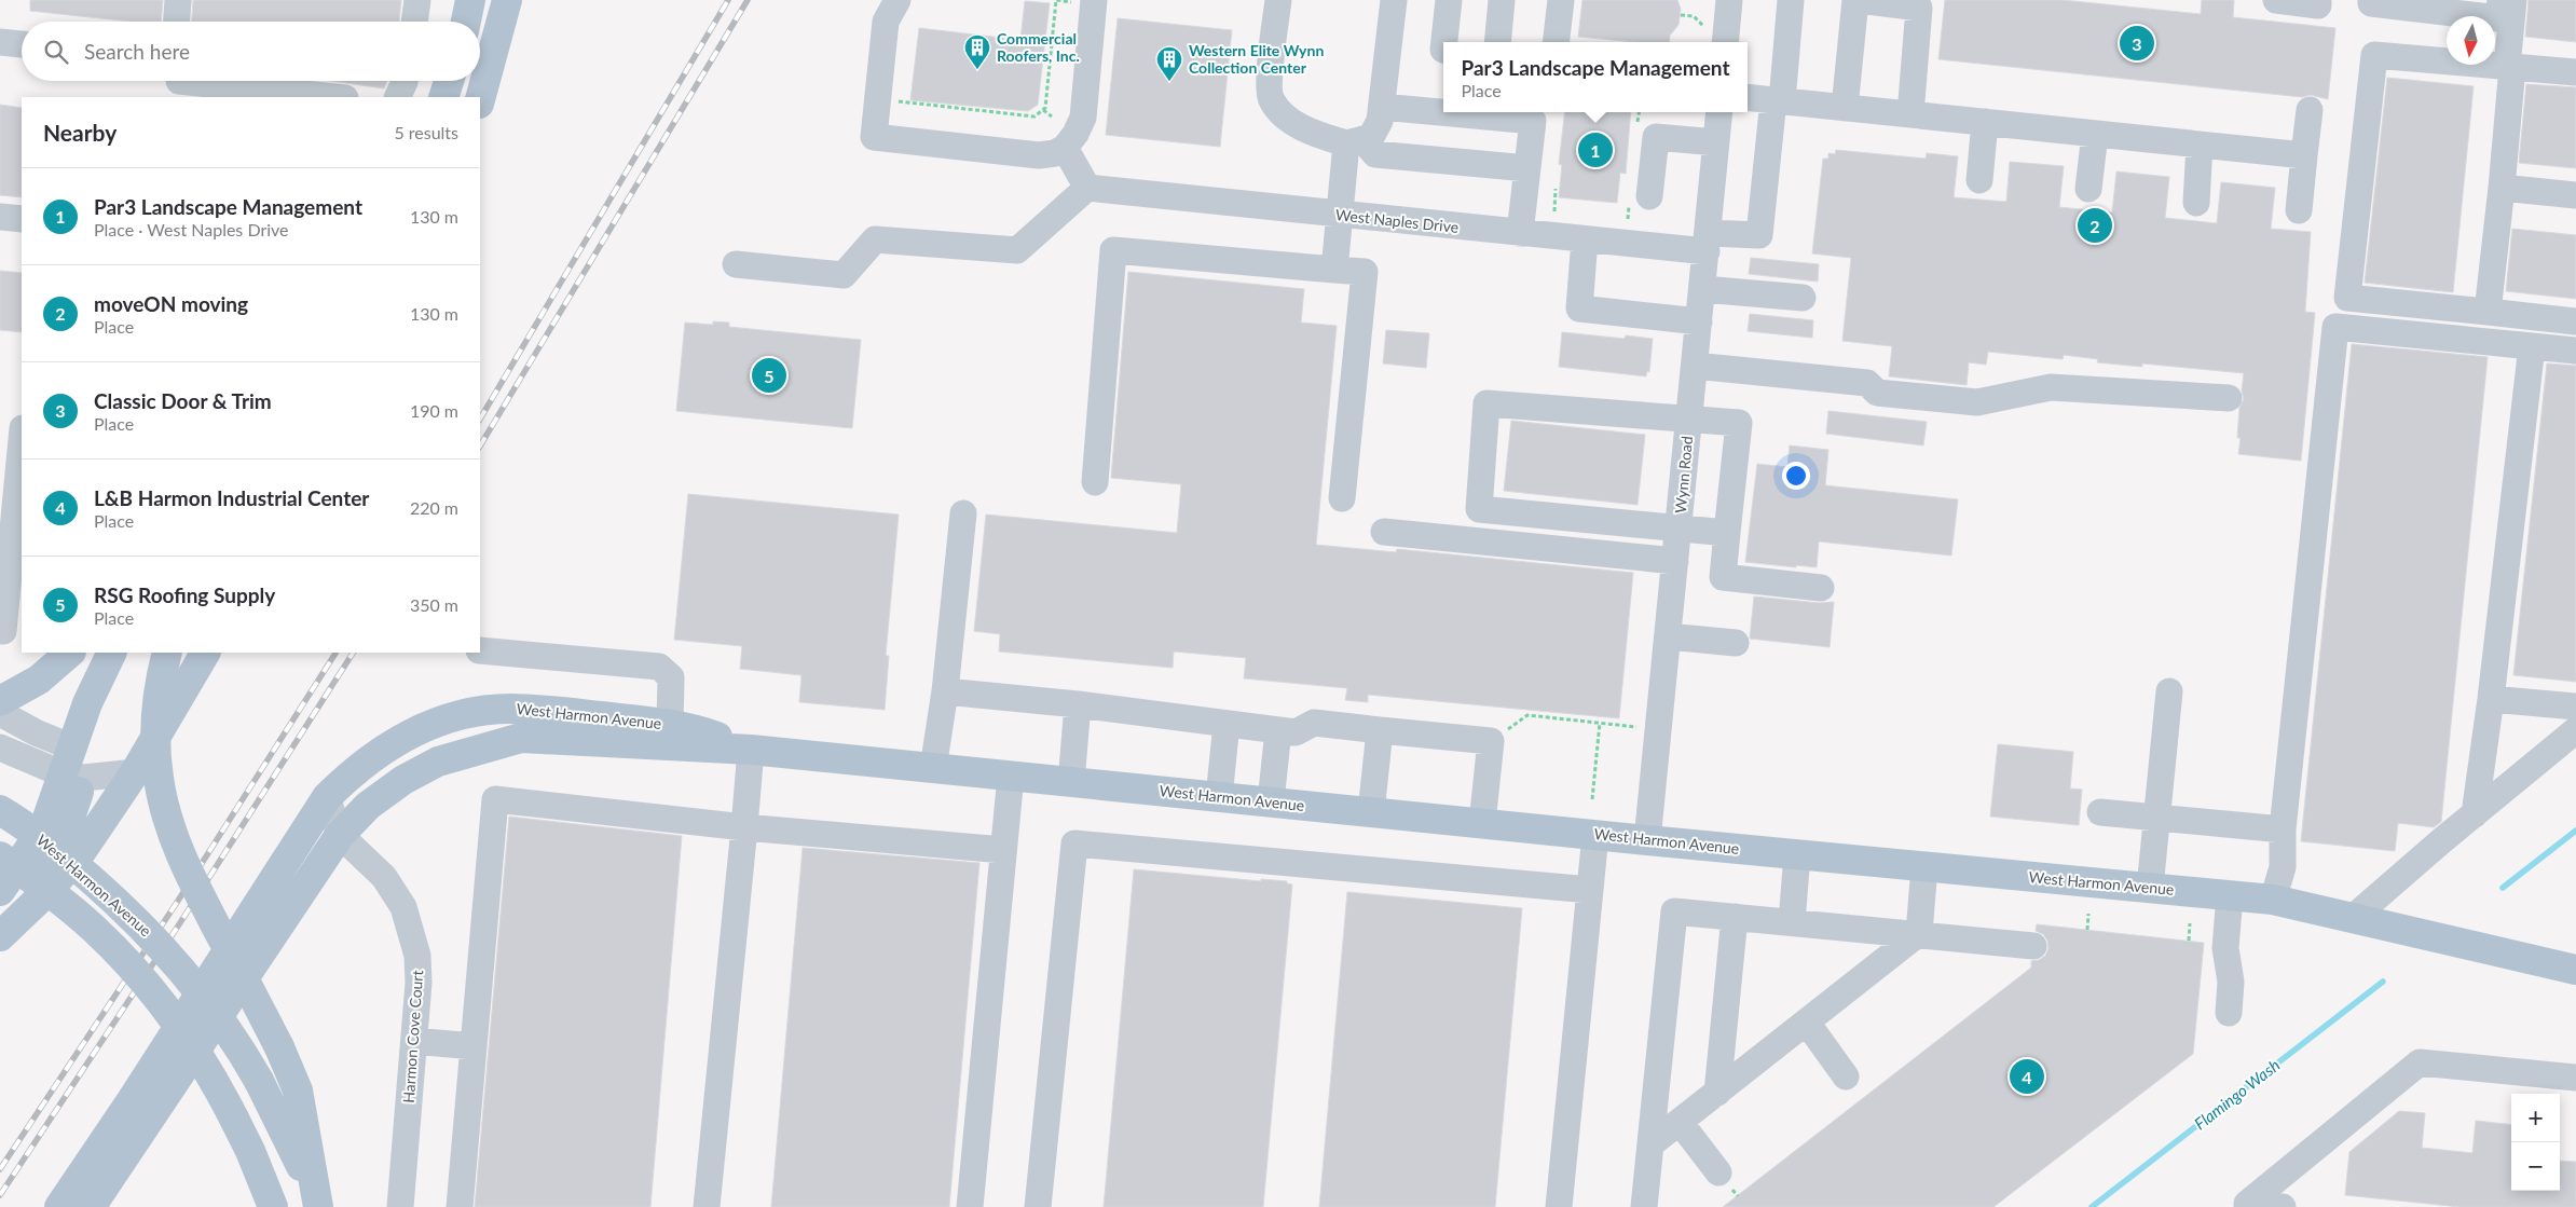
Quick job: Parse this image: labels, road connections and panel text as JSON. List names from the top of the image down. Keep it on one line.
{"streets":{"main road":["West Harmon Avenue"],"street":["West Naples Drive","Wynn Road","Harmon Cove Court"]},"crossings":[["West Naples Drive","Wynn Road"],["Wynn Road","West Harmon Avenue"],["West Harmon Avenue","Harmon Cove Court"]],"water":["Flamingo Wash"],"places":{"building":["Commercial Roofers, Inc.","Western Elite Wynn Collection Center"]},"north":"bottom","page":{"search":"Search here","pins":["3","1","2","5","4"],"popup":["Par3 Landscape Management","Place"],"heading":["Nearby","5 results"],"list":[{"mark":"1","name":"Par3 Landscape Management","note":"Place · West Naples Drive","value":"130 m"},{"mark":"2","name":"moveON moving","note":"Place","value":"130 m"},{"mark":"3","name":"Classic Door & Trim","note":"Place","value":"190 m"},{"mark":"4","name":"L&B Harmon Industrial Center","note":"Place","value":"220 m"},{"mark":"5","name":"RSG Roofing Supply","note":"Place","value":"350 m"}],"map_buttons":["+","−"]}}
